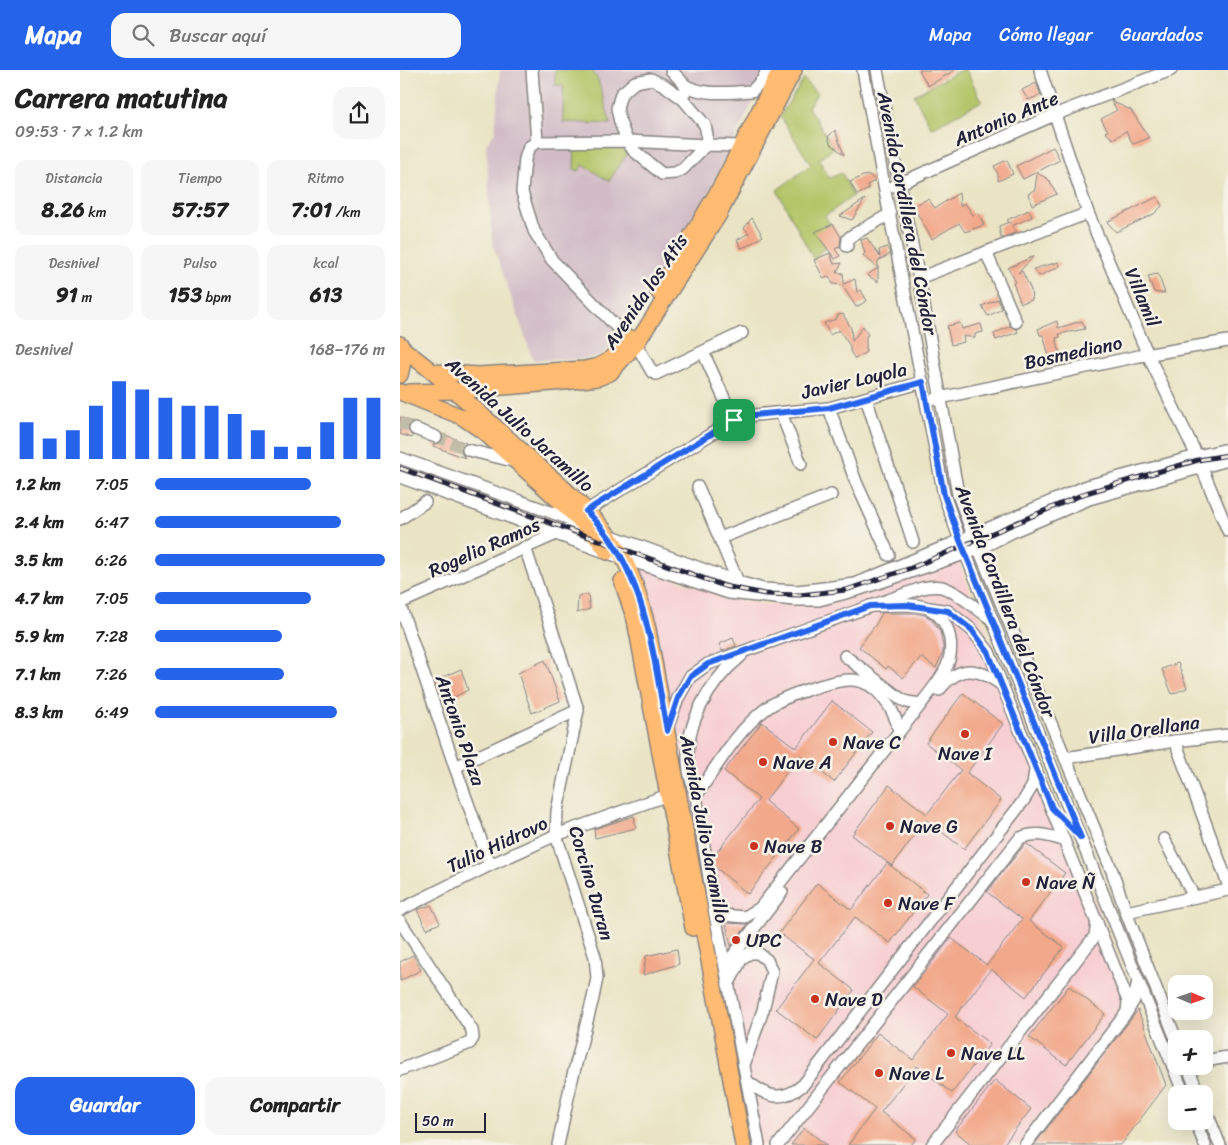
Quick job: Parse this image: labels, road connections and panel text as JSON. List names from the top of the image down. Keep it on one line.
{"streets":{"main road":["Avenida los Atis","Avenida Julio Jaramillo"],"street":["Antonio Ante","Avenida Cordillera del Cóndor","Villamil","Bosmediano","Javier Loyola","Rogelio Ramos","Villa Orellana","Antonio Plaza","Tulio Hidrovo","Corcino Duran"]},"crossings":[["Antonio Ante","Avenida Cordillera del Cóndor"],["Antonio Ante","Villamil"],["Avenida Cordillera del Cóndor","Bosmediano"],["Avenida Cordillera del Cóndor","Javier Loyola"],["Avenida Cordillera del Cóndor","Villa Orellana"],["Avenida los Atis","Avenida Julio Jaramillo"],["Villamil","Bosmediano"],["Javier Loyola","Avenida Julio Jaramillo"],["Javier Loyola","Rogelio Ramos"],["Avenida Julio Jaramillo","Rogelio Ramos"],["Avenida Julio Jaramillo","Tulio Hidrovo"],["Rogelio Ramos","Antonio Plaza"],["Rogelio Ramos","Corcino Duran"],["Antonio Plaza","Tulio Hidrovo"],["Tulio Hidrovo","Corcino Duran"]],"places":["Nave I","Nave C","Nave A","Nave G","Nave B","Nave Ñ","Nave F","UPC","Nave D","Nave LL","Nave L"],"scale_bar":"50 m","north":"right","page":{"header":"Mapa","search":"Buscar aquí","nav":["Mapa","Cómo llegar","Guardados"],"heading":["Carrera matutina","09:53 · 7 × 1.2 km"],"stats":[["Distancia","8.26 km"],["Tiempo","57:57"],["Ritmo","7:01 /km"],["Desnivel","91 m"],["Pulso","153 bpm"],["kcal","613"]],"chart":["Desnivel","168–176 m"],"list":[{"name":"1.2 km","note":"7:05"},{"name":"2.4 km","note":"6:47"},{"name":"3.5 km","note":"6:26"},{"name":"4.7 km","note":"7:05"},{"name":"5.9 km","note":"7:28"},{"name":"7.1 km","note":"7:26"},{"name":"8.3 km","note":"6:49"}],"map_buttons":["+","−"],"buttons":["Guardar","Compartir"],"scale":"50 m"}}
